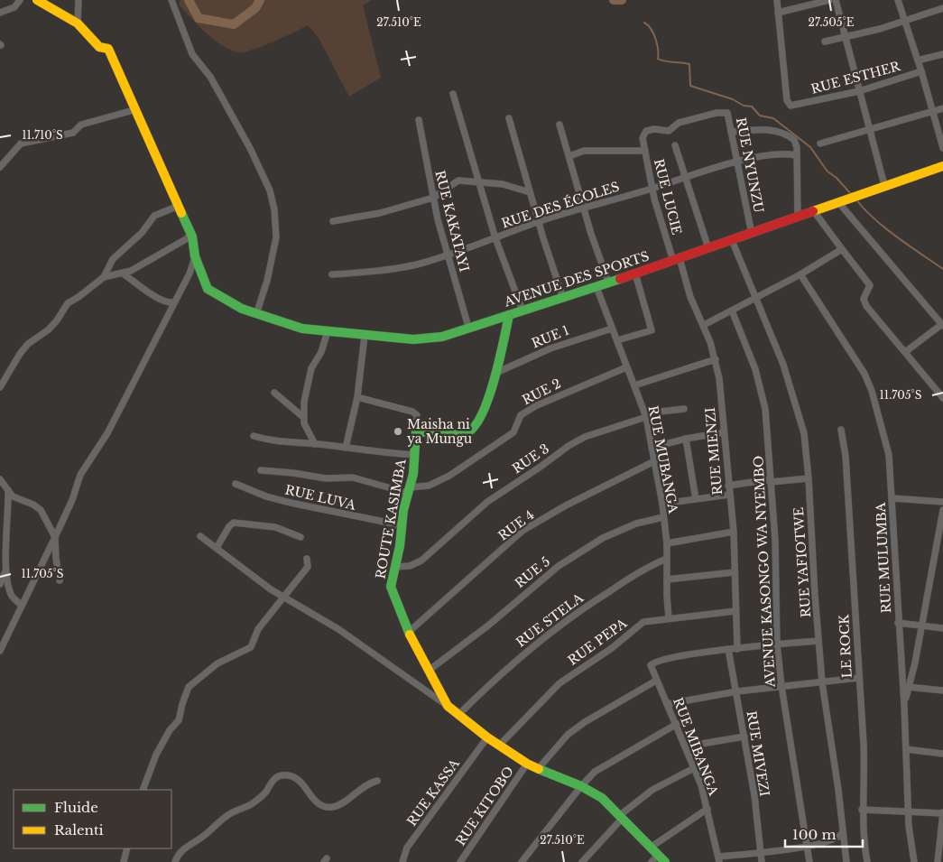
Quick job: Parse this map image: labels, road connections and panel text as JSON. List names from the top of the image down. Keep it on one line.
{"streets":{"street":["RUE ESTHER","RUE NYUNZU","RUE LUCIE","RUE DES ÉCOLES","RUE KAKATAYI","AVENUE DES SPORTS","RUE 1","RUE 2","RUE MIENZI","RUE 3","RUE MUBANGA","RUE LUVA","ROUTE KASIMBA","RUE 4","RUE MULUMBA","RUE YAFIOTWE","AVENUE KASONGO WA NYEMBO","RUE 5","RUE STELA","RUE PEPA","LE ROCK","RUE MIBANGA","RUE MIVEZI","RUE KASSA","RUE KITOBO"]},"crossings":[["RUE NYUNZU","RUE LUCIE"],["RUE NYUNZU","RUE DES ÉCOLES"],["RUE NYUNZU","AVENUE DES SPORTS"],["RUE LUCIE","RUE DES ÉCOLES"],["RUE LUCIE","AVENUE DES SPORTS"],["RUE LUCIE","RUE MIENZI"],["RUE DES ÉCOLES","RUE KAKATAYI"],["RUE KAKATAYI","AVENUE DES SPORTS"],["AVENUE DES SPORTS","RUE MIENZI"],["AVENUE DES SPORTS","RUE MUBANGA"],["AVENUE DES SPORTS","RUE YAFIOTWE"],["RUE 1","RUE MUBANGA"],["RUE 2","RUE MUBANGA"],["RUE 2","ROUTE KASIMBA"],["RUE MIENZI","RUE PEPA"],["RUE 3","RUE MUBANGA"],["RUE 3","ROUTE KASIMBA"],["RUE MUBANGA","RUE 4"],["RUE MUBANGA","RUE 5"],["RUE MUBANGA","RUE STELA"],["RUE MUBANGA","RUE PEPA"],["RUE LUVA","ROUTE KASIMBA"],["ROUTE KASIMBA","RUE 4"],["ROUTE KASIMBA","RUE 5"],["ROUTE KASIMBA","RUE STELA"],["ROUTE KASIMBA","RUE PEPA"],["ROUTE KASIMBA","RUE KASSA"],["ROUTE KASIMBA","RUE KITOBO"],["RUE MIBANGA","RUE MIVEZI"]],"places":["Maisha ni ya Mungu"],"legend":["Fluide","Ralenti"],"scale_bar":"100 m","coordinates":["27.510°E","27.505°E","11.710°S","11.705°S"]}
